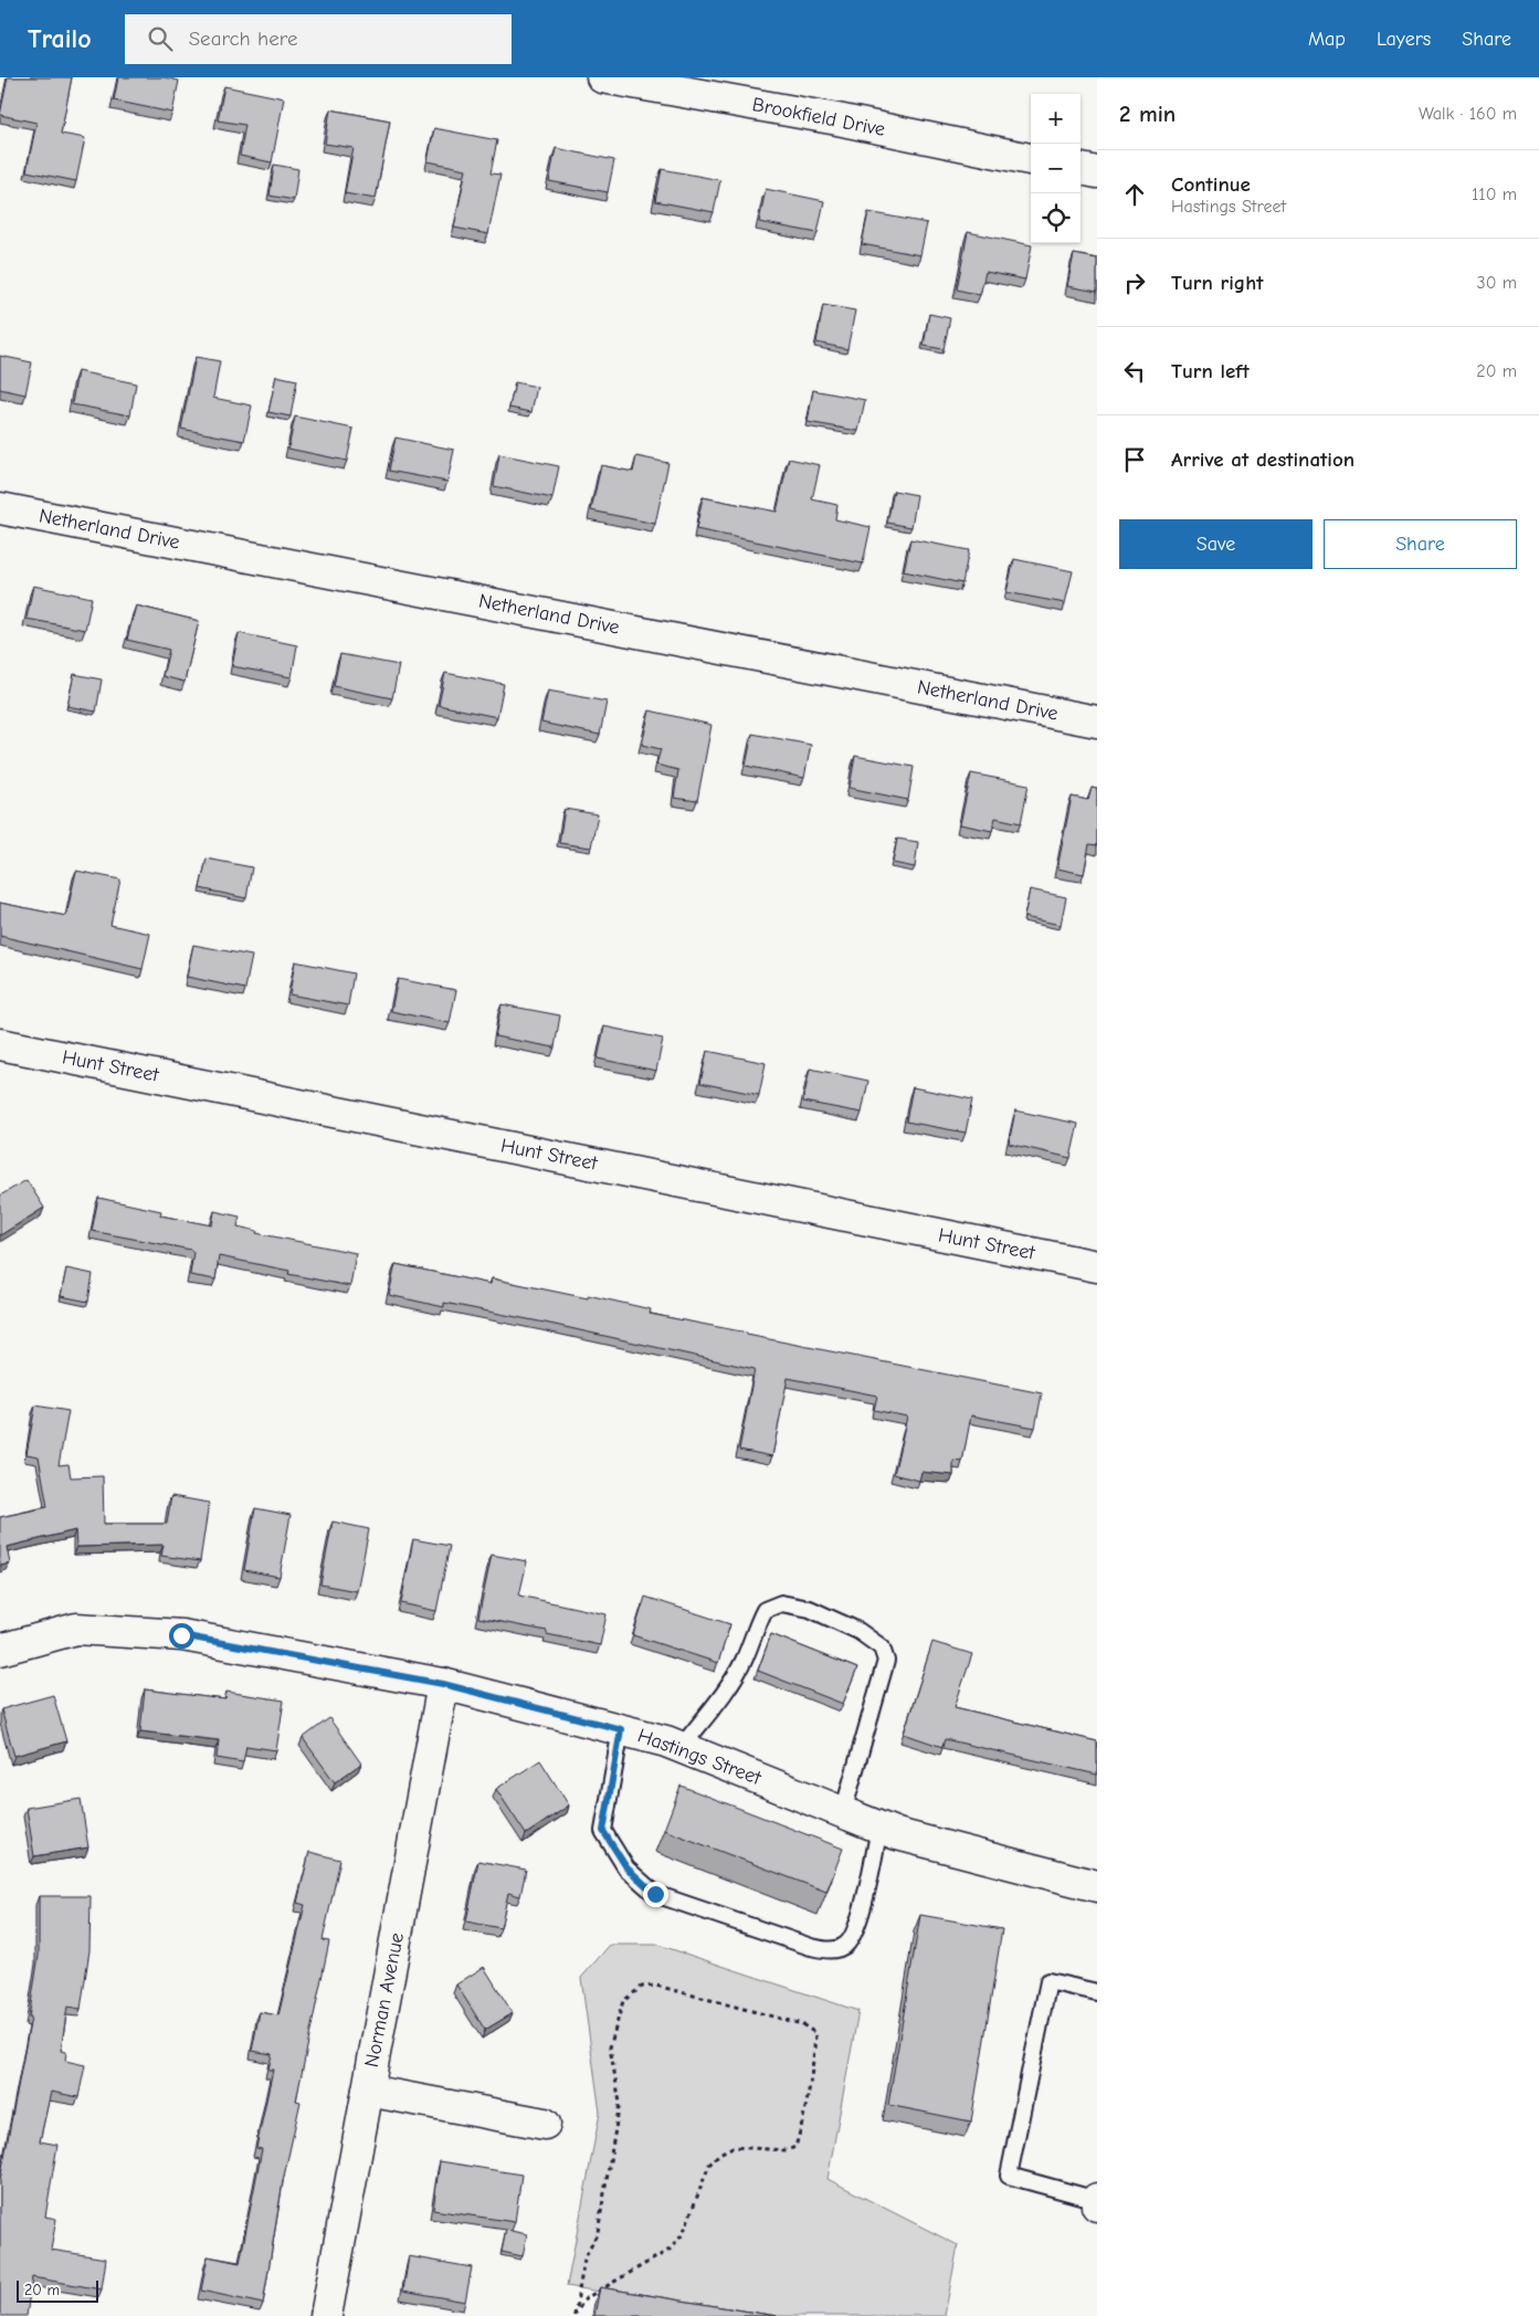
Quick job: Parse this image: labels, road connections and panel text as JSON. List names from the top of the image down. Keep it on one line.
{"streets":{"street":["Brookfield Drive","Netherland Drive","Hunt Street","Hastings Street","Norman Avenue"]},"crossings":[["Hastings Street","Norman Avenue"]],"scale_bar":"20 m","page":{"header":"Trailo","search":"Search here","nav":["Map","Layers","Share"],"heading":["2 min","Walk · 160 m"],"map_buttons":["+","−"],"list":[["Continue","Hastings Street","110 m"],["Turn right","30 m"],["Turn left","20 m"],"Arrive at destination"],"buttons":["Save","Share"],"scale":"20 m"}}
